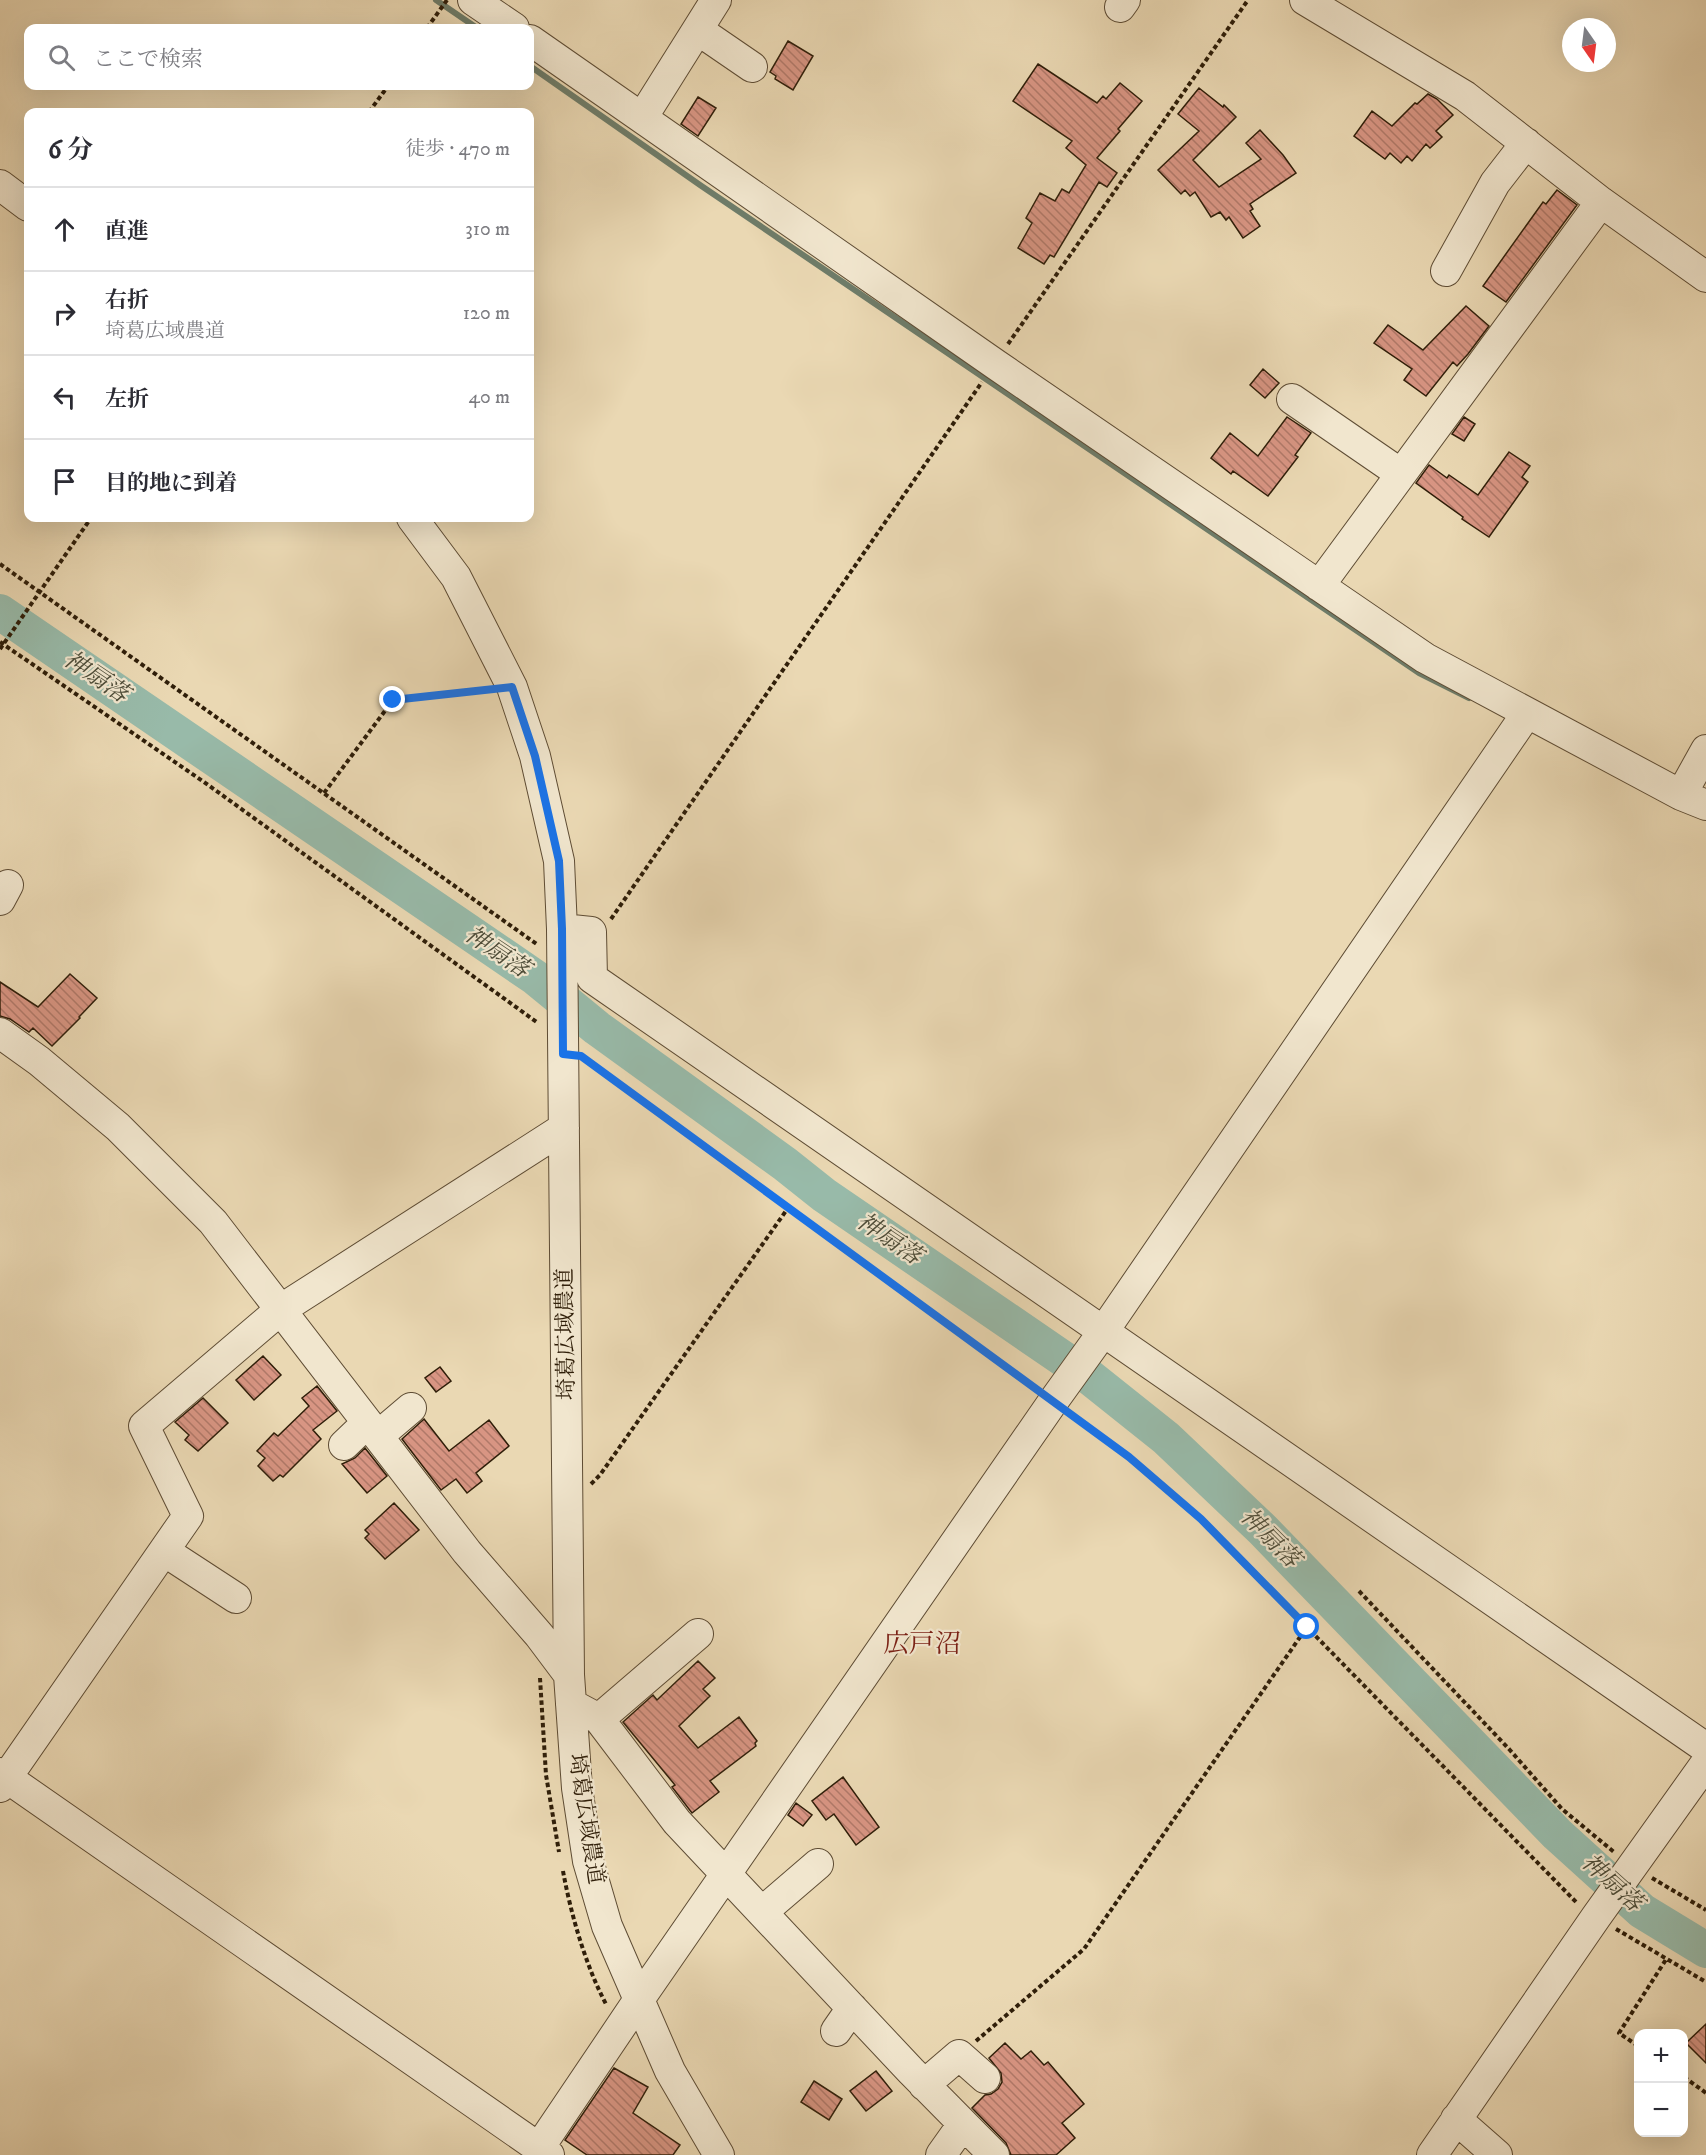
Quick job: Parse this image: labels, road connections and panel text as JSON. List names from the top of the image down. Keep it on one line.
{"streets":{"street":["埼葛広域農道"]},"districts":["広戸沼"],"water":["神扇落"],"north":"bottom","page":{"search":"ここで検索","heading":["6 分","徒歩 · 470 m"],"list":[["直進","310 m"],["右折","埼葛広域農道","120 m"],["左折","40 m"],"目的地に到着"],"map_buttons":["+","−"]}}
